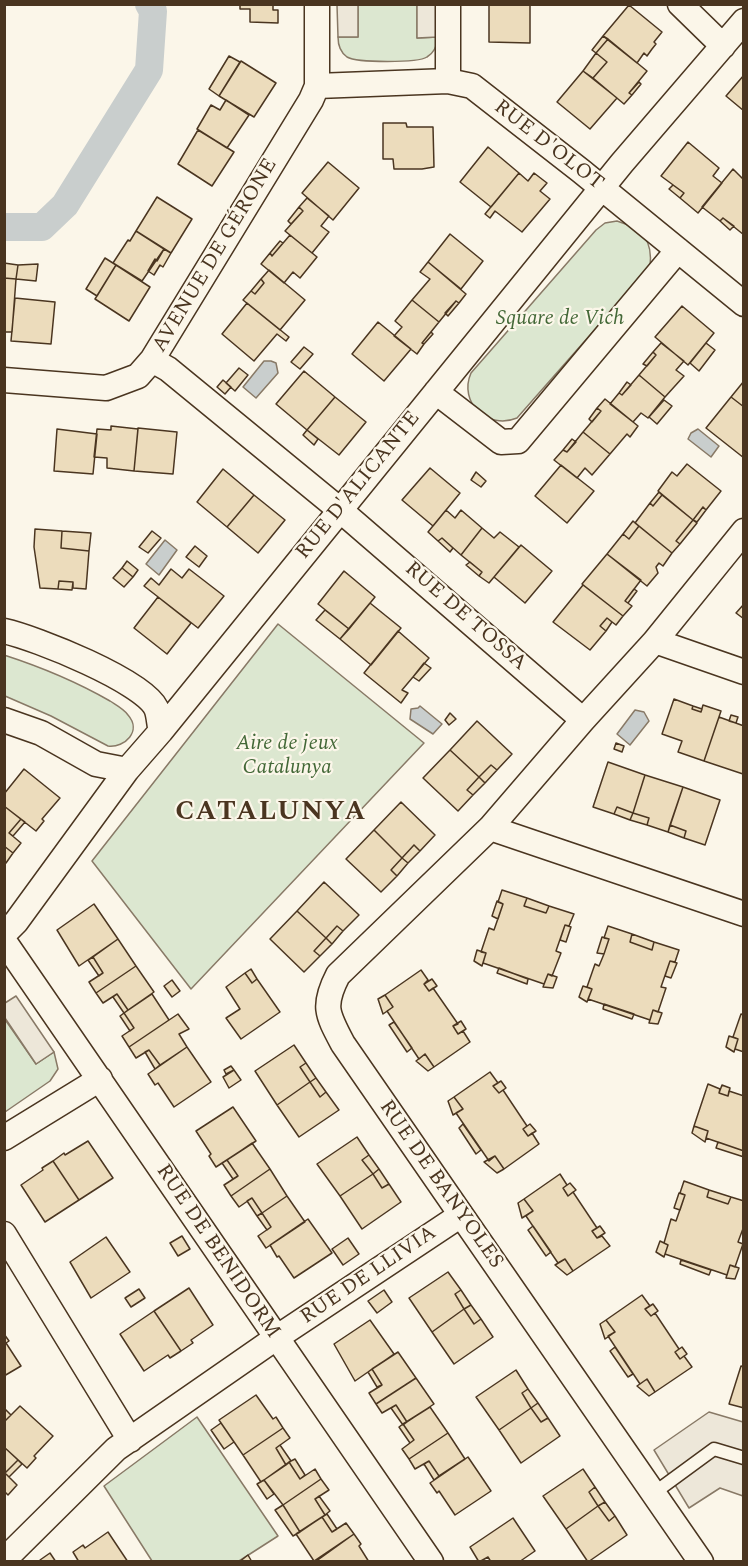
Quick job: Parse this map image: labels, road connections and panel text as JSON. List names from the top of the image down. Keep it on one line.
{"streets":{"street":["RUE D'OLOT","AVENUE DE GÉRONE","RUE D'ALICANTE","RUE DE TOSSA","RUE DE BANYOLES","RUE DE BENIDORM","RUE DE LLIVIA"]},"crossings":[["RUE D'OLOT","AVENUE DE GÉRONE"],["RUE D'OLOT","RUE D'ALICANTE"],["AVENUE DE GÉRONE","RUE DE TOSSA"],["RUE D'ALICANTE","RUE DE TOSSA"],["RUE DE TOSSA","RUE DE BANYOLES"],["RUE DE BANYOLES","RUE DE LLIVIA"],["RUE DE BENIDORM","RUE DE LLIVIA"]],"districts":["CATALUNYA"],"parks":["Square de Vich","Aire de jeux Catalunya"]}
